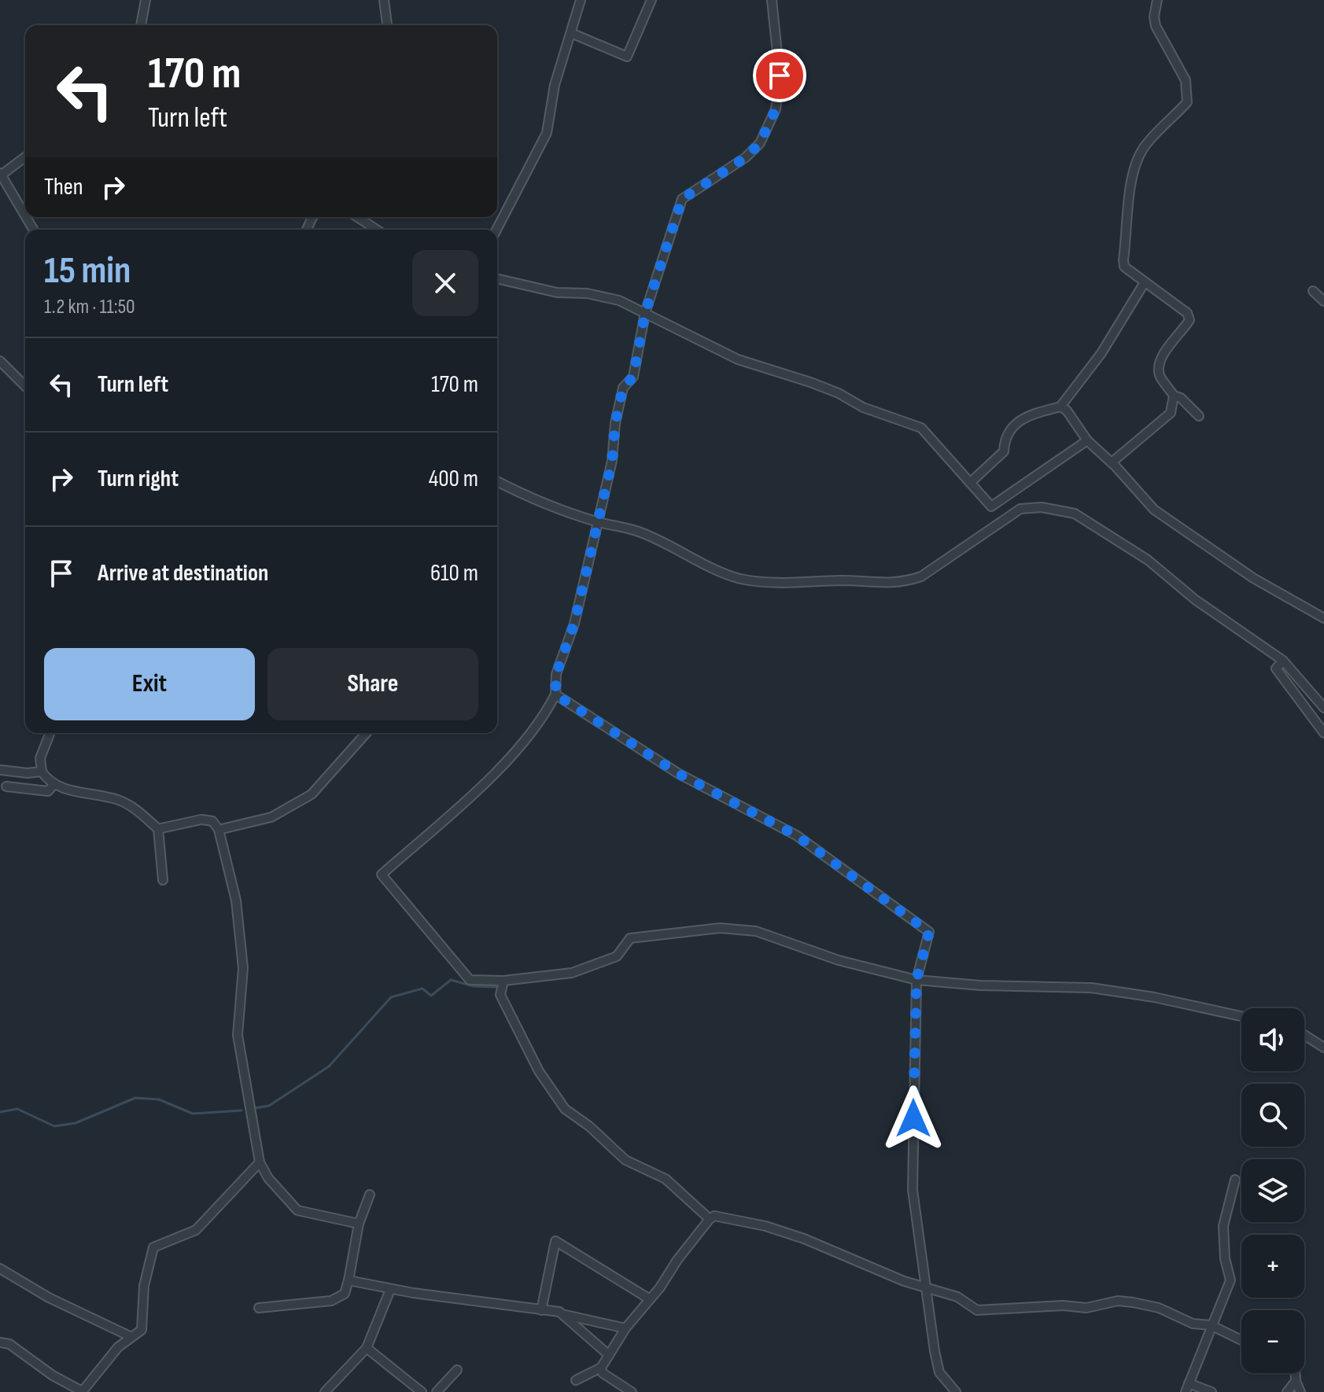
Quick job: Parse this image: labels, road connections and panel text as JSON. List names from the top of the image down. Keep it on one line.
{"page":{"turn":["170 m","Turn left"],"then":"Then","heading":["15 min","1.2 km · 11:50"],"list":[{"name":"Turn left","value":"170 m"},{"name":"Turn right","value":"400 m"},{"name":"Arrive at destination","value":"610 m"}],"buttons":["Exit","Share"],"map_buttons":["+","−"]}}
